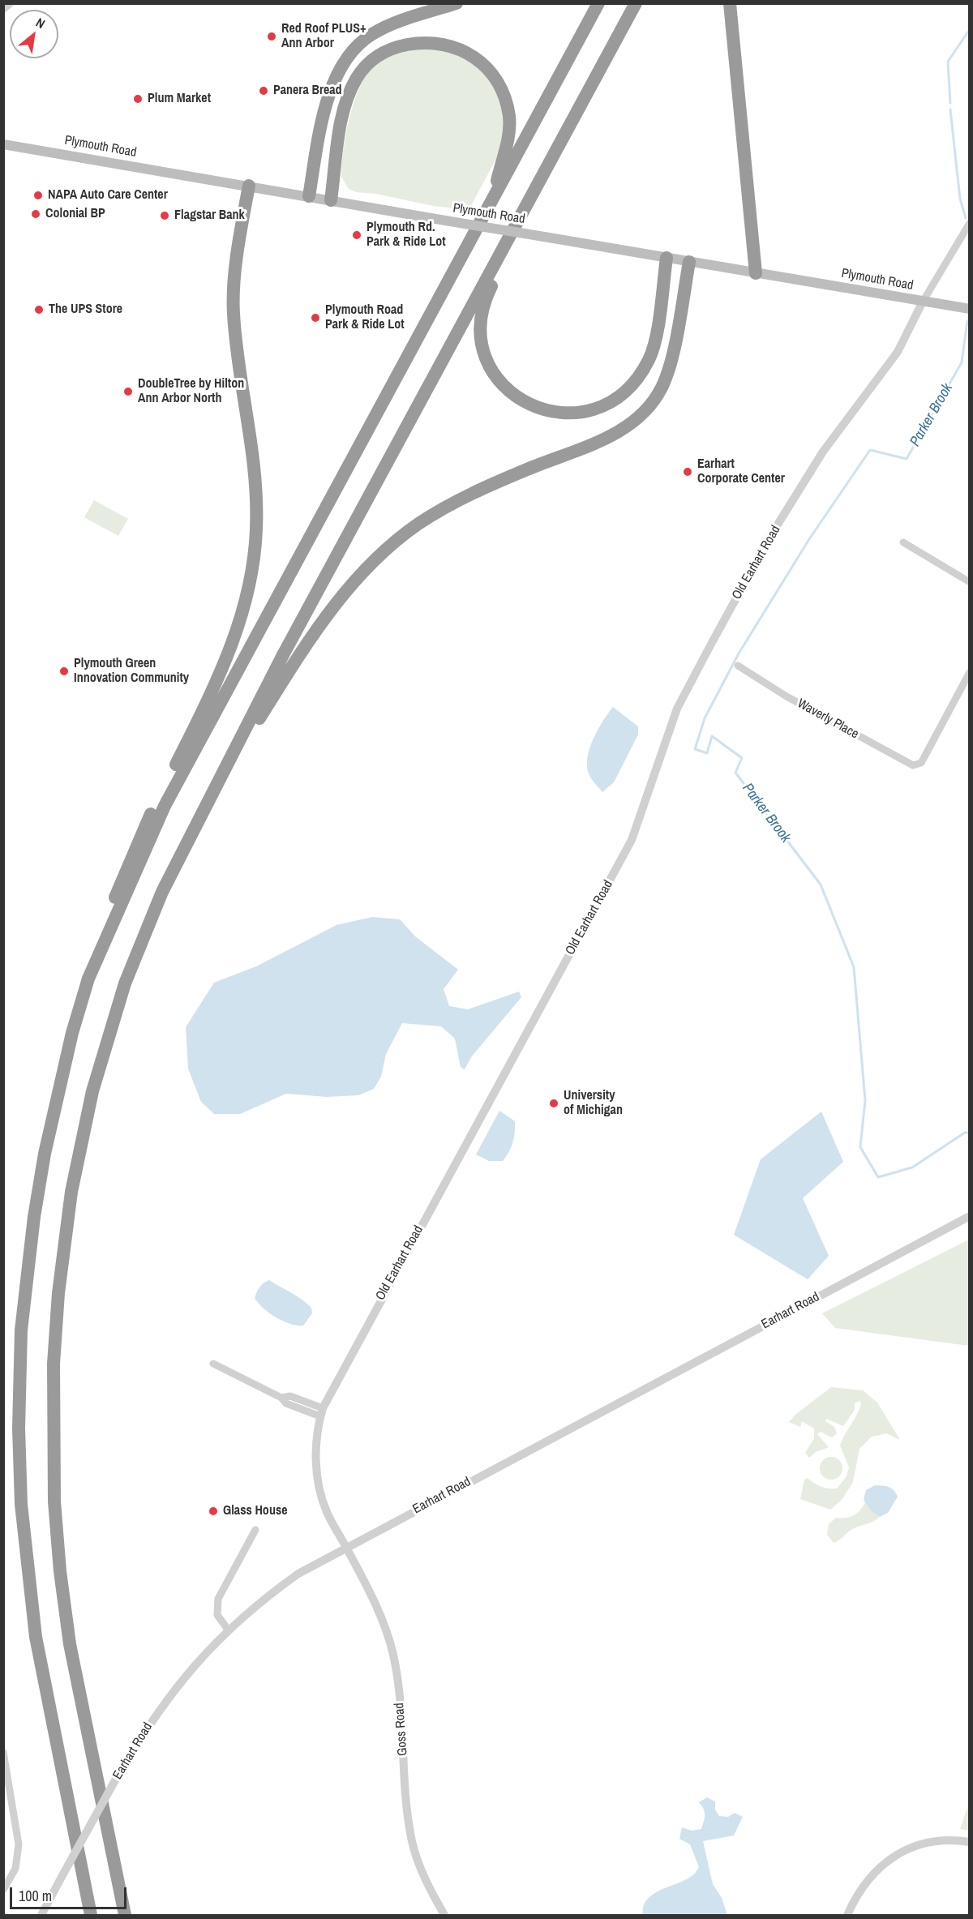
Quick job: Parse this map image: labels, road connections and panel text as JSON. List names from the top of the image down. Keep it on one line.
{"streets":{"main road":["Plymouth Road"],"street":["Old Earhart Road","Waverly Place","Earhart Road","Goss Road"]},"crossings":[["Plymouth Road","Old Earhart Road"],["Old Earhart Road","Earhart Road"],["Old Earhart Road","Goss Road"],["Earhart Road","Goss Road"]],"water":["Parker Brook"],"places":["Red Roof PLUS+ Ann Arbor","Panera Bread","Plum Market","NAPA Auto Care Center","Colonial BP","Flagstar Bank","Plymouth Rd. Park & Ride Lot","The UPS Store","Plymouth Road Park & Ride Lot","DoubleTree by Hilton Ann Arbor North","Earhart Corporate Center","Plymouth Green Innovation Community","University of Michigan","Glass House"],"scale_bar":"100 m","north":"top right"}
